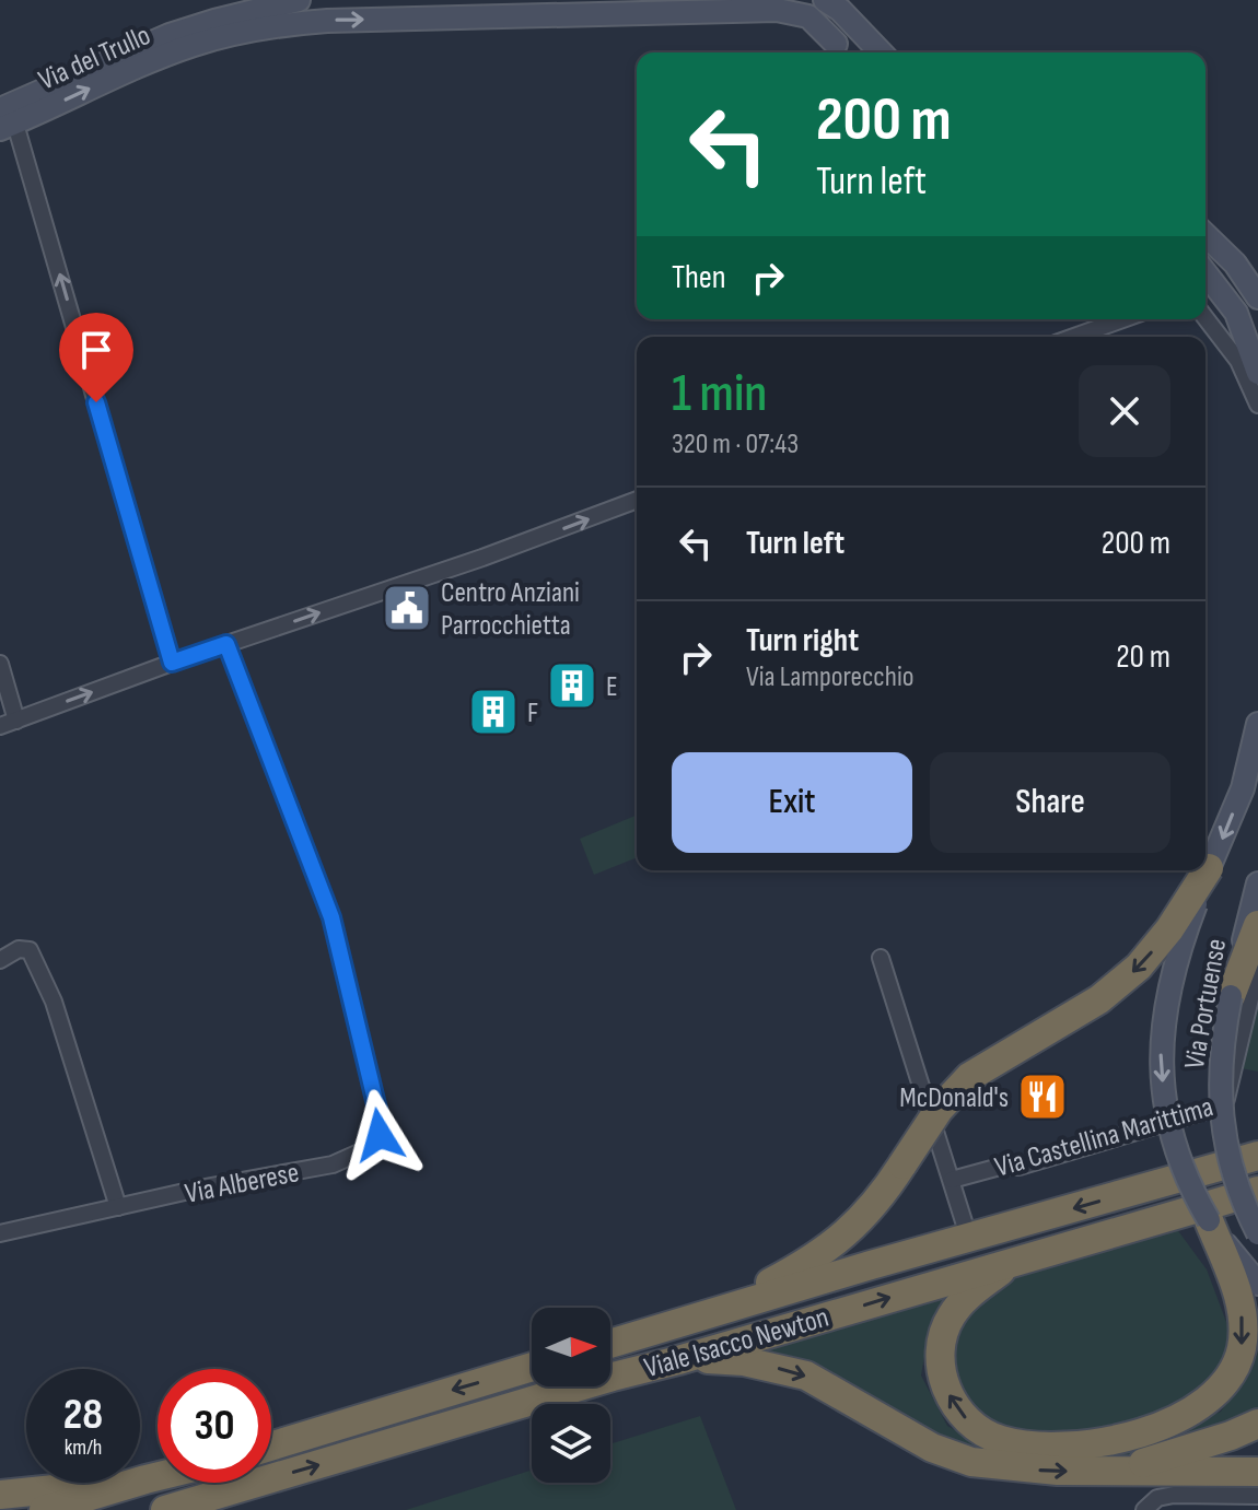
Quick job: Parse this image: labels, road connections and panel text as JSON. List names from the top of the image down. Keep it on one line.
{"streets":{"highway":["Viale Isacco Newton"],"main road":["Via del Trullo","Via Portuense"],"street":["Via Castellina Marittima","Via Alberese"]},"places":{"public building":["Centro Anziani Parrocchietta"],"building":["E","F"],"restaurant":["McDonald's"]},"north":"right","page":{"turn":["200 m","Turn left"],"then":"Then","heading":["1 min","320 m · 07:43"],"list":[{"name":"Turn left","value":"200 m"},{"name":"Turn right","note":"Via Lamporecchio","value":"20 m"}],"buttons":["Exit","Share"],"speed":"28 km/h","limit":"30"}}
